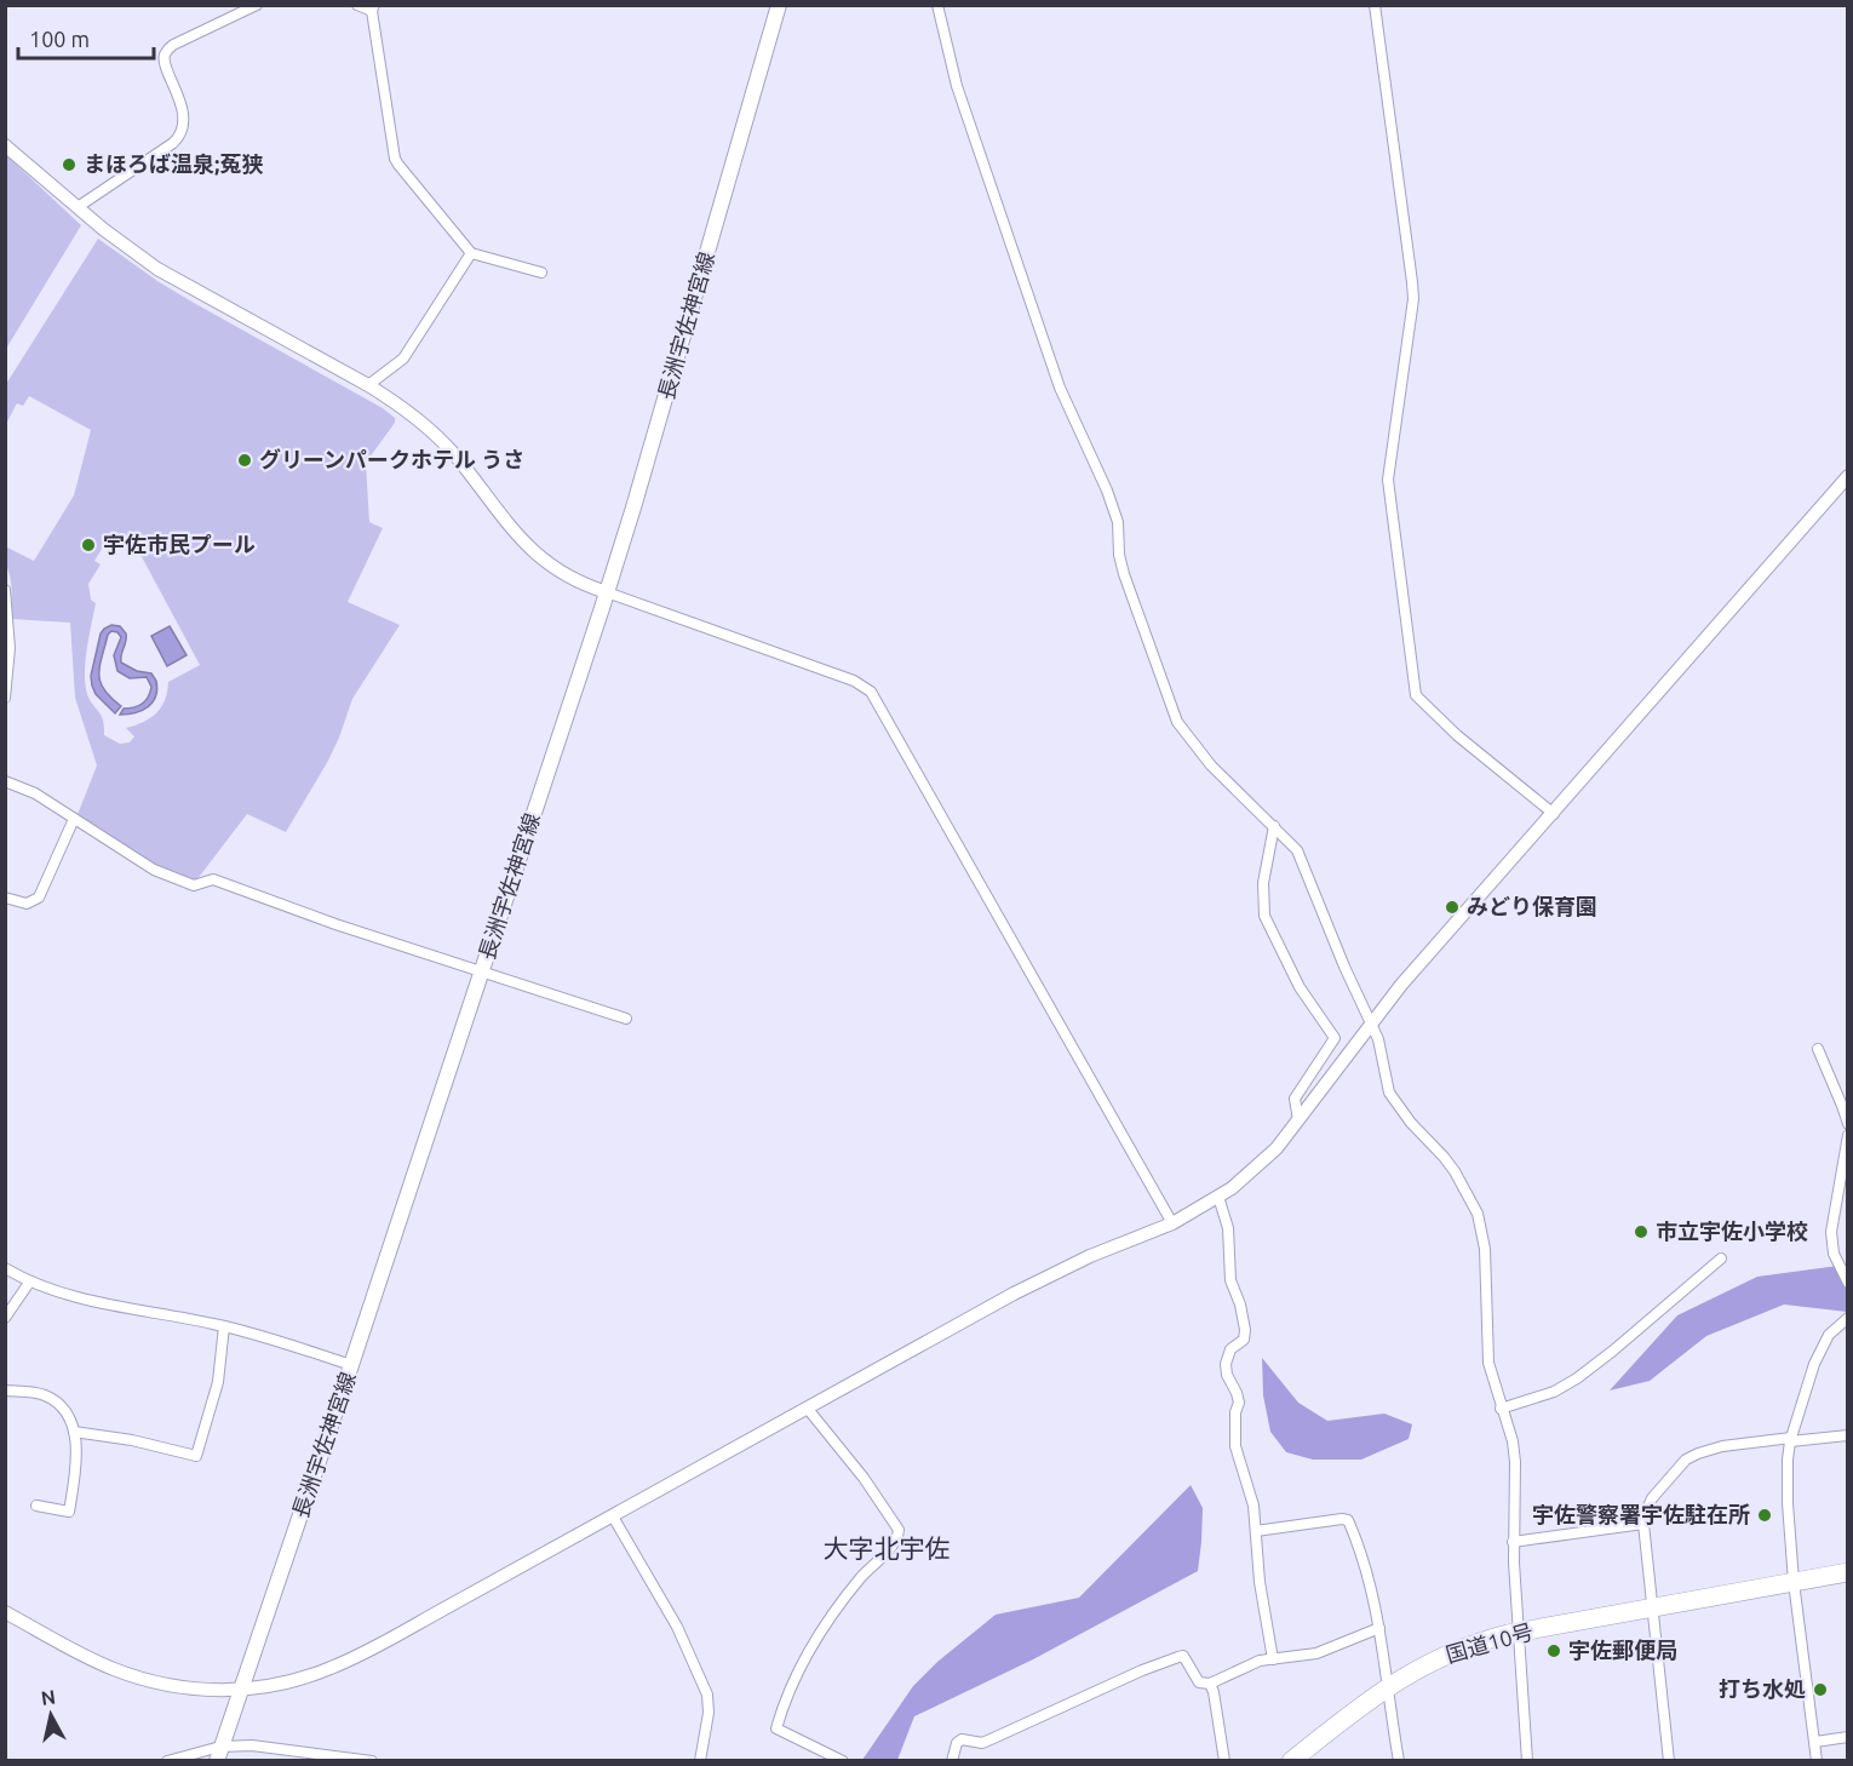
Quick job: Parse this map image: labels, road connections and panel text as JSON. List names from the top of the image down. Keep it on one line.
{"streets":{"highway":["国道10号"],"main road":["長洲宇佐神宮線"]},"districts":["大字北宇佐"],"places":["まほろば温泉;菟狭","グリーンパークホテル うさ","宇佐市民プール","みどり保育園","市立宇佐小学校","宇佐警察署宇佐駐在所","宇佐郵便局","打ち水処"],"scale_bar":"100 m","north":"top"}
